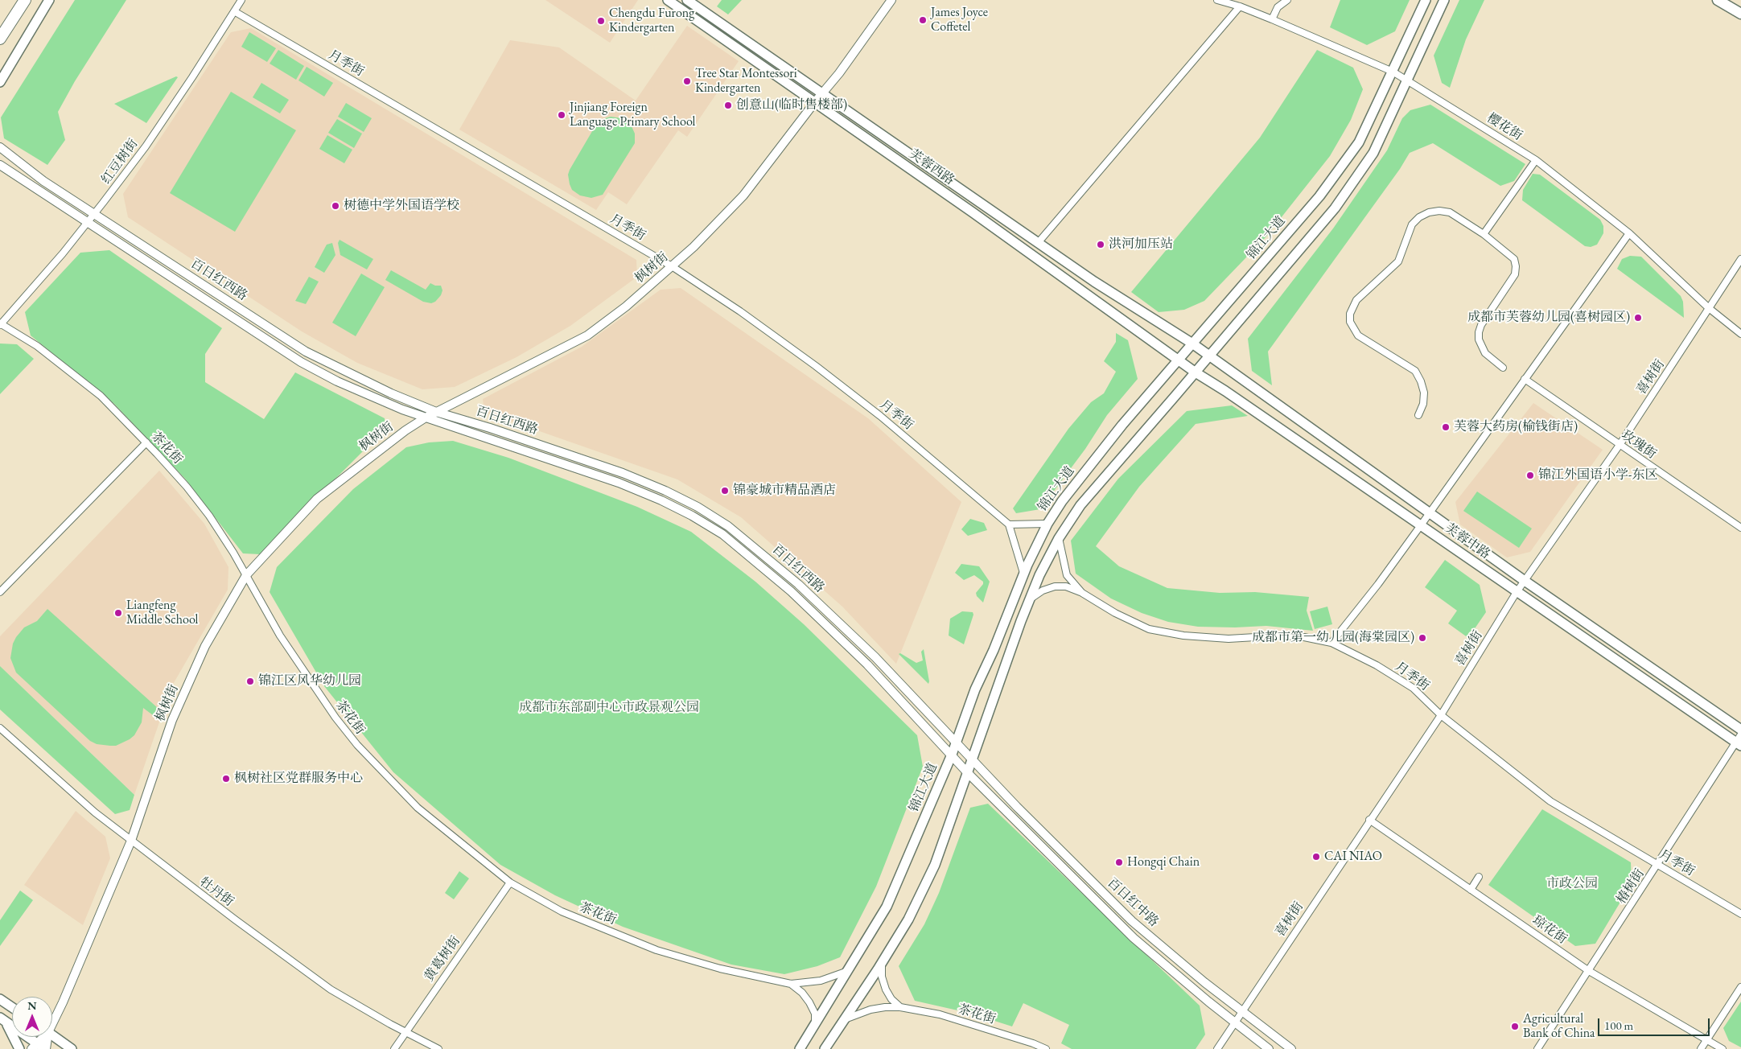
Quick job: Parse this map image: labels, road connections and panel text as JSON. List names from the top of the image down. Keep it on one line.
{"streets":{"main road":["芙蓉西路","锦江大道","芙蓉中路"],"street":["月季街","樱花街","红豆树街","枫树街","百日红西路","喜树街","玫瑰街","茶花街","椿树街","牡丹街","百日红中路","琼花街","黄葛树街"]},"crossings":[["月季街","红豆树街"],["月季街","枫树街"],["月季街","喜树街"],["月季街","椿树街"],["樱花街","锦江大道"],["樱花街","喜树街"],["红豆树街","百日红西路"],["红豆树街","茶花街"],["芙蓉西路","锦江大道"],["芙蓉西路","枫树街"],["芙蓉西路","芙蓉中路"],["锦江大道","百日红西路"],["锦江大道","茶花街"],["锦江大道","芙蓉中路"],["枫树街","百日红西路"],["枫树街","茶花街"],["枫树街","牡丹街"],["百日红西路","百日红中路"],["喜树街","玫瑰街"],["喜树街","芙蓉中路"],["喜树街","百日红中路"],["喜树街","琼花街"],["茶花街","黄葛树街"],["芙蓉中路","椿树街"],["椿树街","琼花街"],["牡丹街","黄葛树街"]],"parks":["成都市东部副中心市政景观公园","市政公园"],"places":["James Joyce Coffetel","Chengdu Furong Kindergarten","Tree Star Montessori Kindergarten","创意山(临时售楼部)","Jinjiang Foreign Language Primary School","树德中学外国语学校","洪河加压站","成都市芙蓉幼儿园(喜树园区)","芙蓉大药房(榆钱街店)","锦江外国语小学-东区","锦豪城市精品酒店","Liangfeng Middle School","成都市第一幼儿园(海棠园区)","锦江区风华幼儿园","枫树社区党群服务中心","CAI NIAO","Hongqi Chain","Agricultural Bank of China"],"scale_bar":"100 m","north":"top"}
